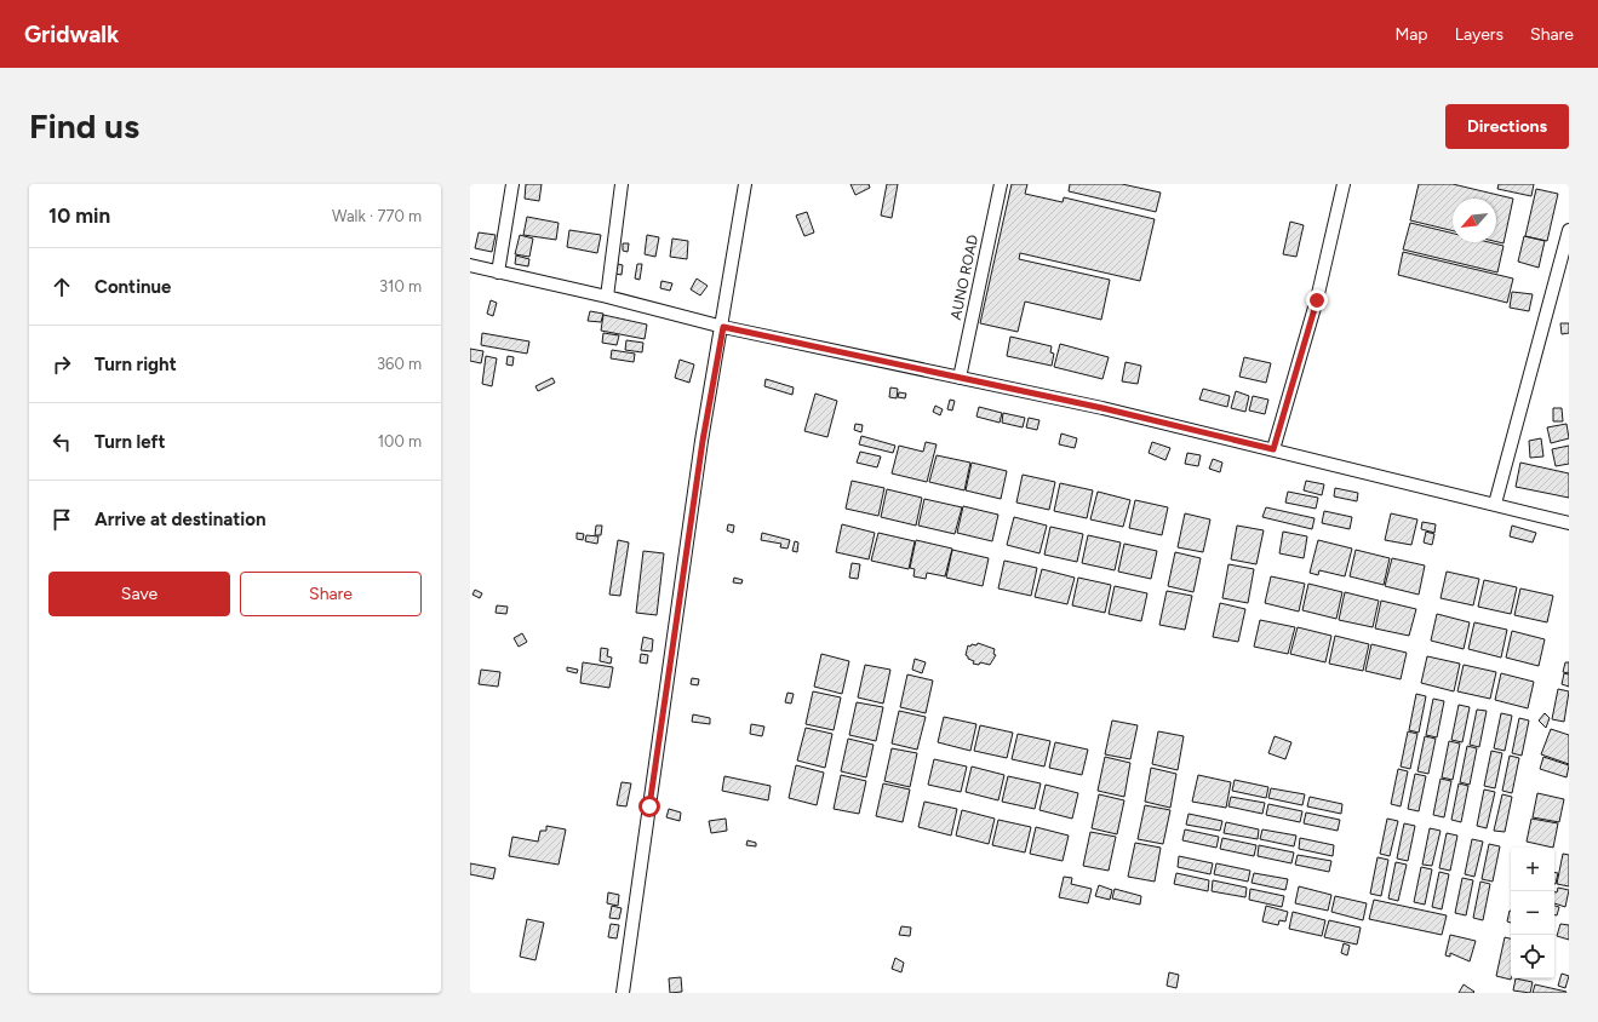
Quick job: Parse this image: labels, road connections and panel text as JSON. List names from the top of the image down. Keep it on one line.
{"streets":{"street":["AUNO ROAD"]},"north":"bottom left","page":{"header":"Gridwalk","nav":["Map","Layers","Share"],"buttons":["Directions",["Save","Share"]],"title":"Find us","heading":["10 min","Walk · 770 m"],"list":[["Continue","310 m"],["Turn right","360 m"],["Turn left","100 m"],"Arrive at destination"],"map_buttons":["+","−"]}}
